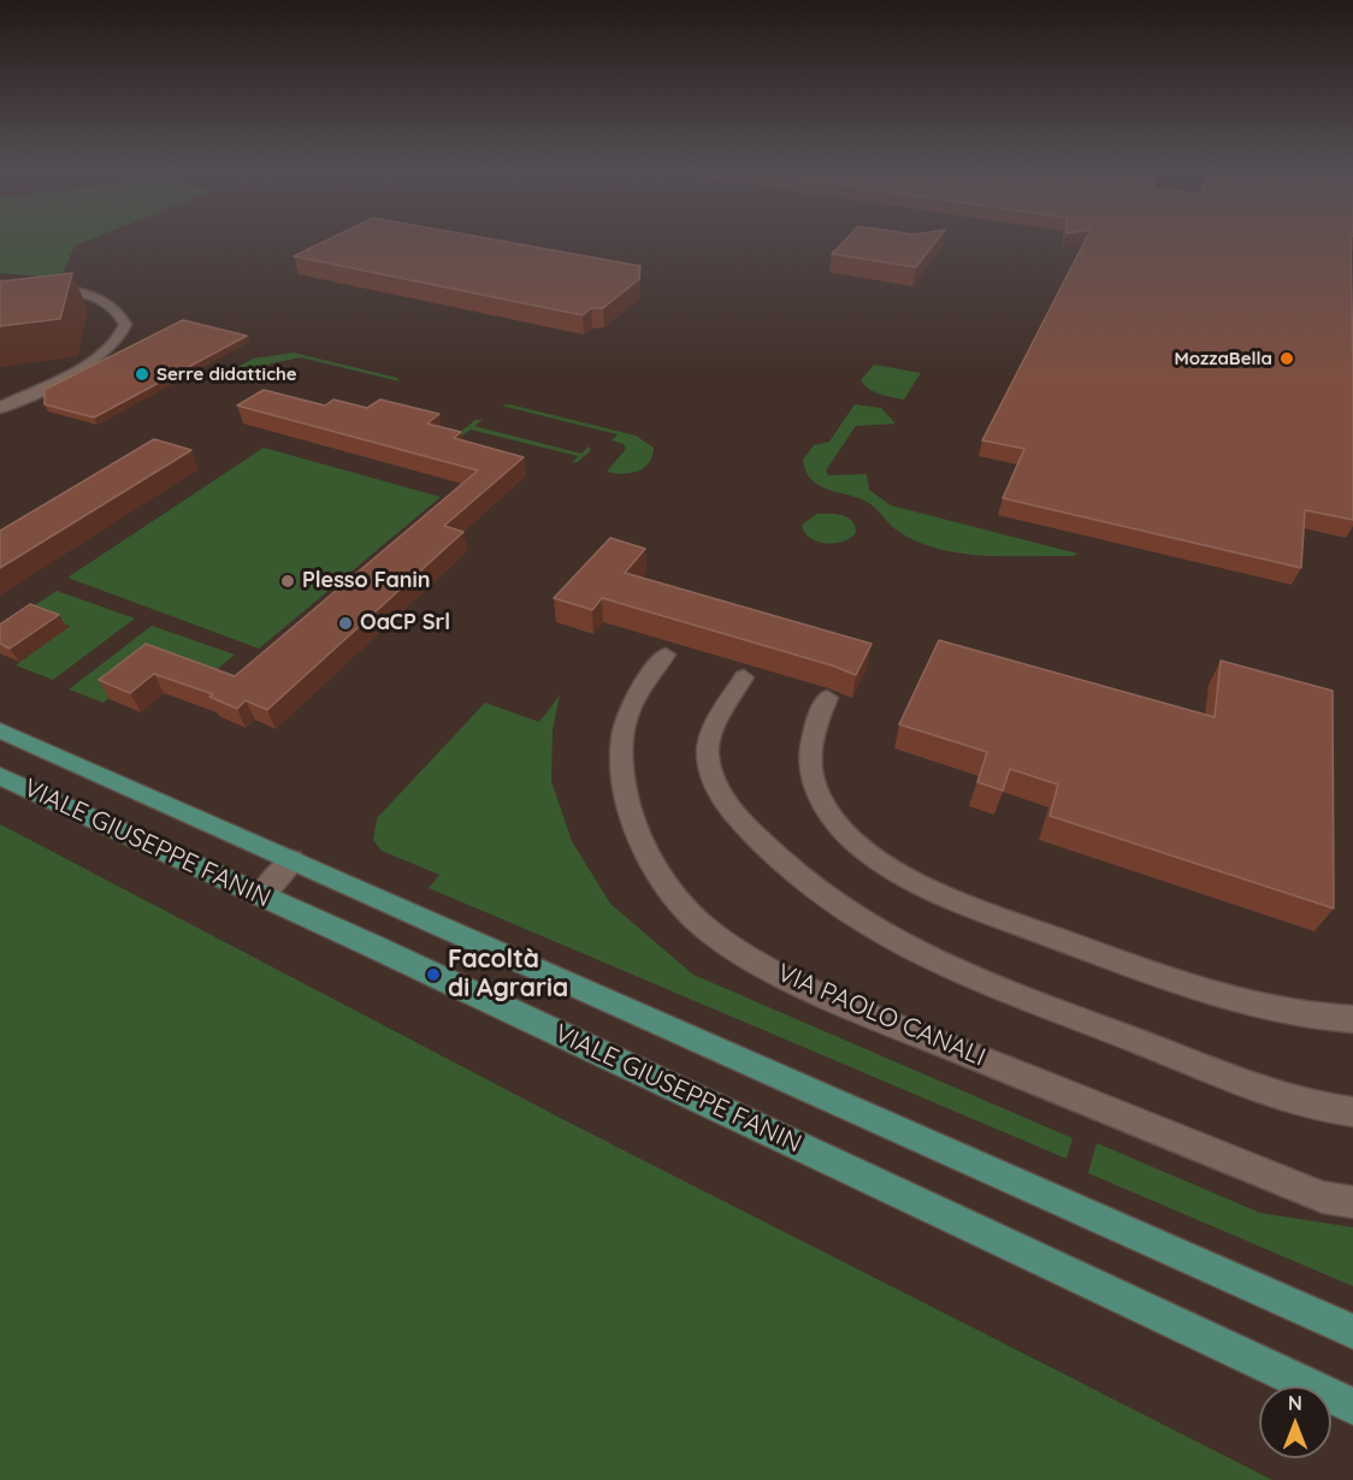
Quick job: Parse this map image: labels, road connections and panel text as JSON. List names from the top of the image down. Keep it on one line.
{"streets":{"main road":["VIALE GIUSEPPE FANIN"],"street":["VIA PAOLO CANALI"]},"places":["MozzaBella","Serre didattiche","Plesso Fanin","OaCP Srl","Facoltà di Agraria"],"north":"top"}
